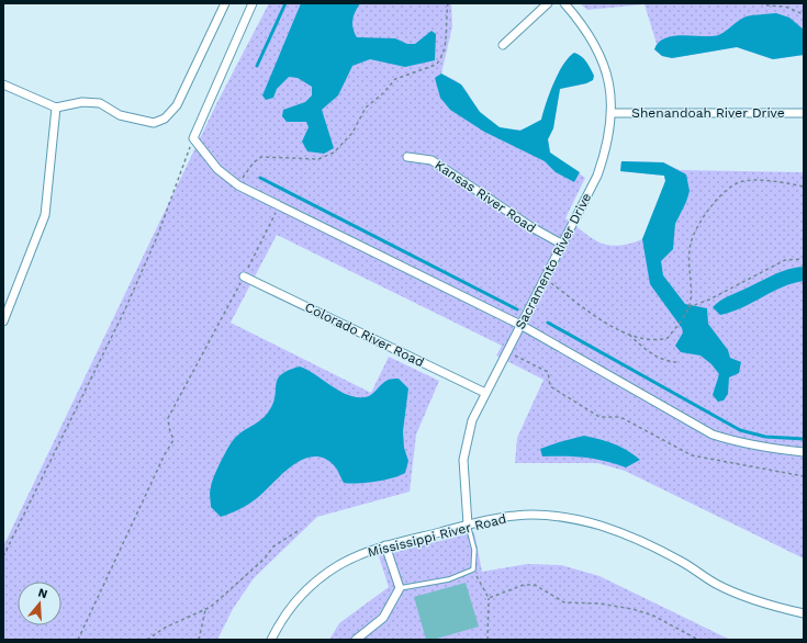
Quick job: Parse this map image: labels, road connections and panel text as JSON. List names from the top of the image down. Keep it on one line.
{"streets":{"street":["Shenandoah River Drive","Kansas River Road","Sacramento River Drive","Colorado River Road","Mississippi River Road"]},"crossings":[["Shenandoah River Drive","Sacramento River Drive"],["Kansas River Road","Sacramento River Drive"],["Sacramento River Drive","Colorado River Road"],["Sacramento River Drive","Mississippi River Road"]],"north":"top"}
